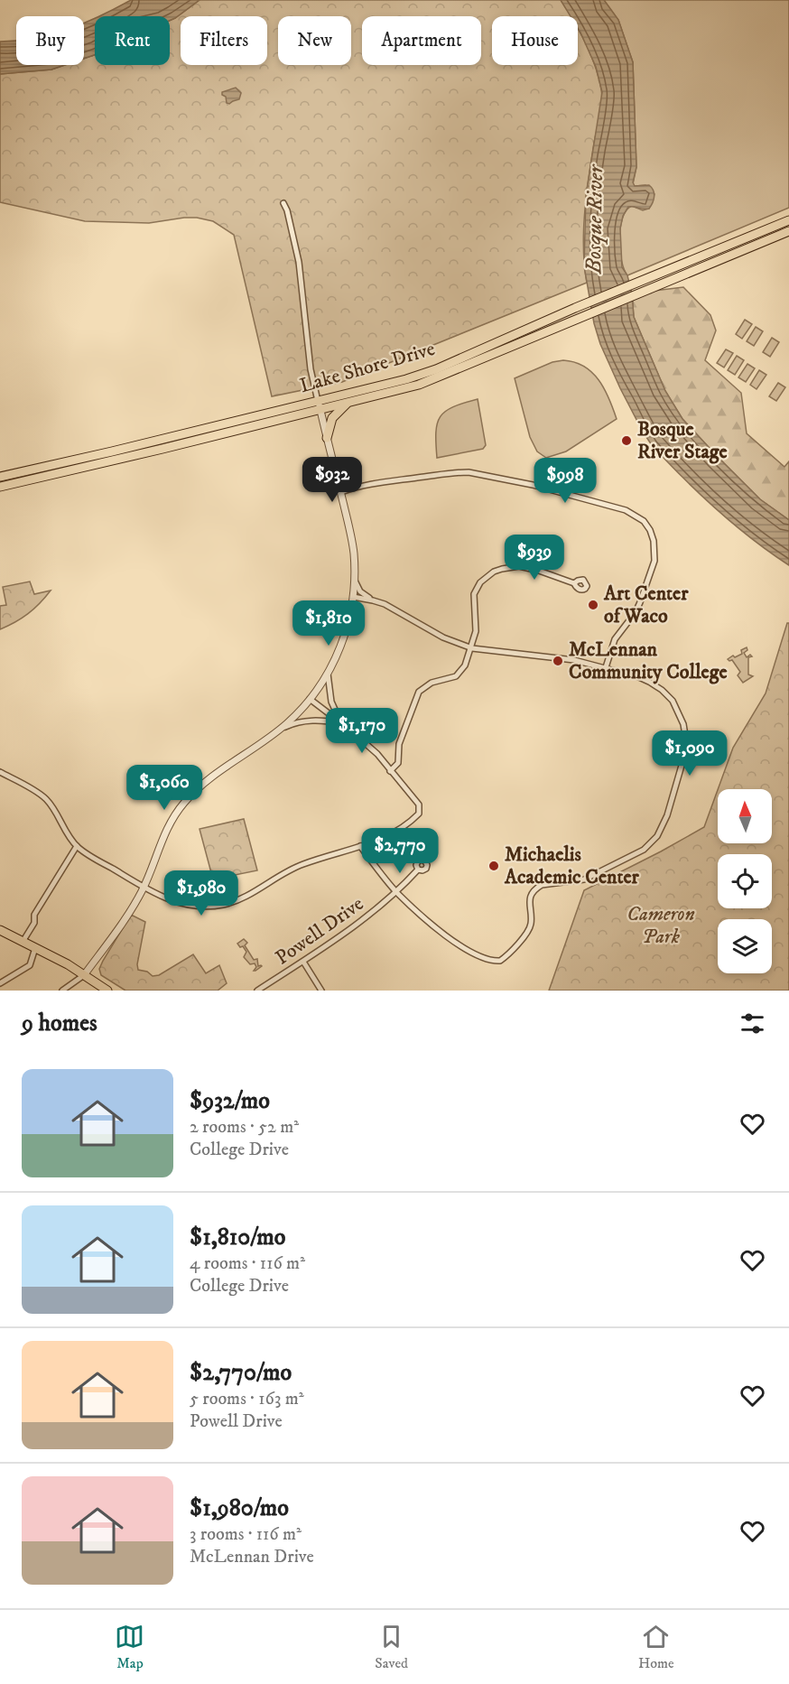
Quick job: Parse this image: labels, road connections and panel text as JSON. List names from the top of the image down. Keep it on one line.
{"streets":{"main road":["Lake Shore Drive"],"street":["Powell Drive"]},"water":["Bosque River"],"parks":["Cameron Park"],"places":["Bosque River Stage","Art Center of Waco","McLennan Community College","Michaelis Academic Center"],"north":"top","page":{"chip":["Buy","Rent","Filters","New","Apartment","House"],"price":["$932","$998","$939","$1,810","$1,170","$1,090","$1,060","$2,770","$1,980"],"heading":"9 homes","list":[{"name":"$932/mo","note":"2 rooms · 52 m² · College Drive"},{"name":"$1,810/mo","note":"4 rooms · 116 m² · College Drive"},{"name":"$2,770/mo","note":"5 rooms · 163 m² · Powell Drive"},{"name":"$1,980/mo","note":"3 rooms · 116 m² · McLennan Drive"}],"tabs":["Map","Saved","Home"]}}
